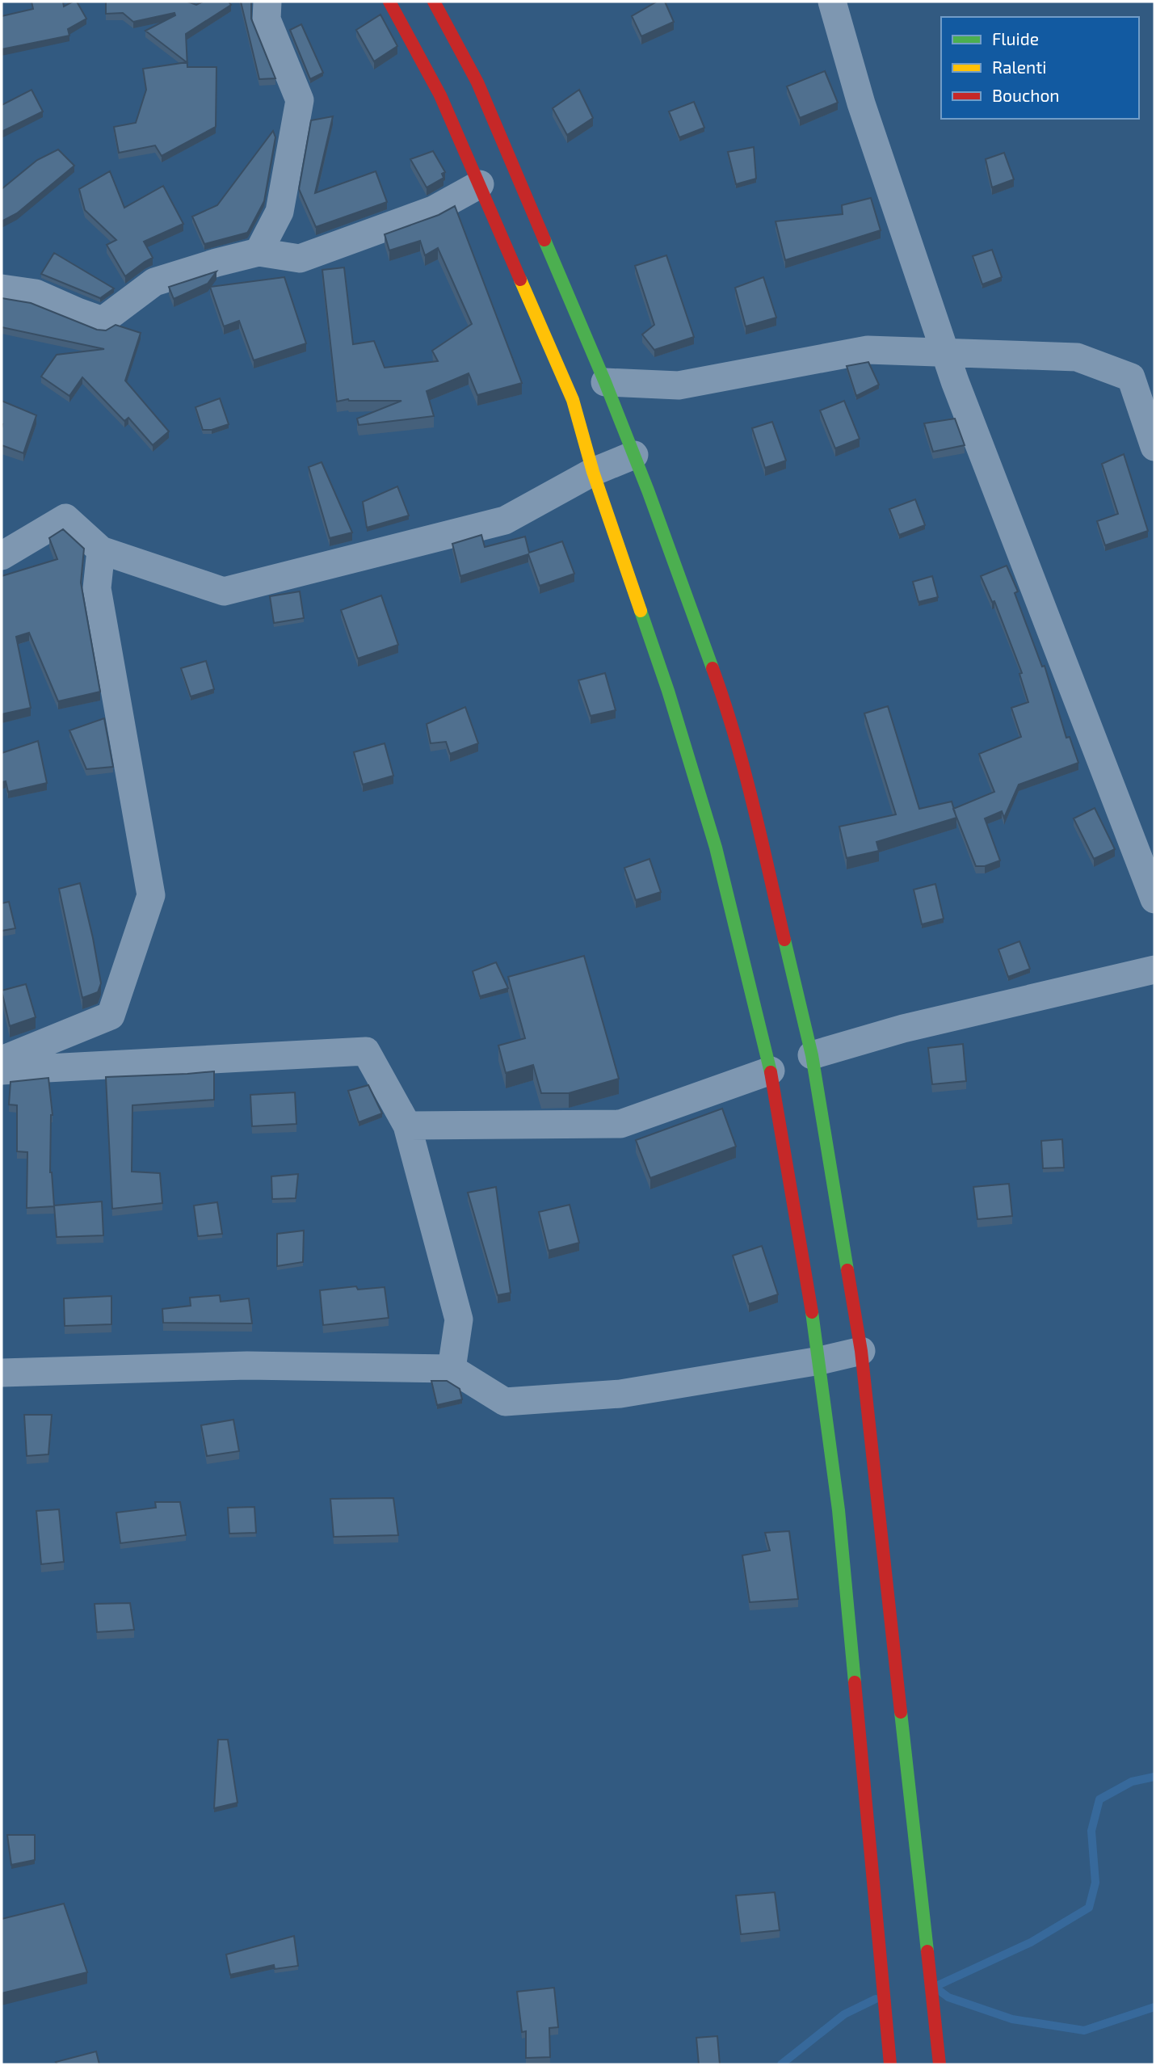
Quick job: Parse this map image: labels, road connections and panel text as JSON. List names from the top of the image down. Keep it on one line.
{"legend":["Fluide","Ralenti","Bouchon"]}
